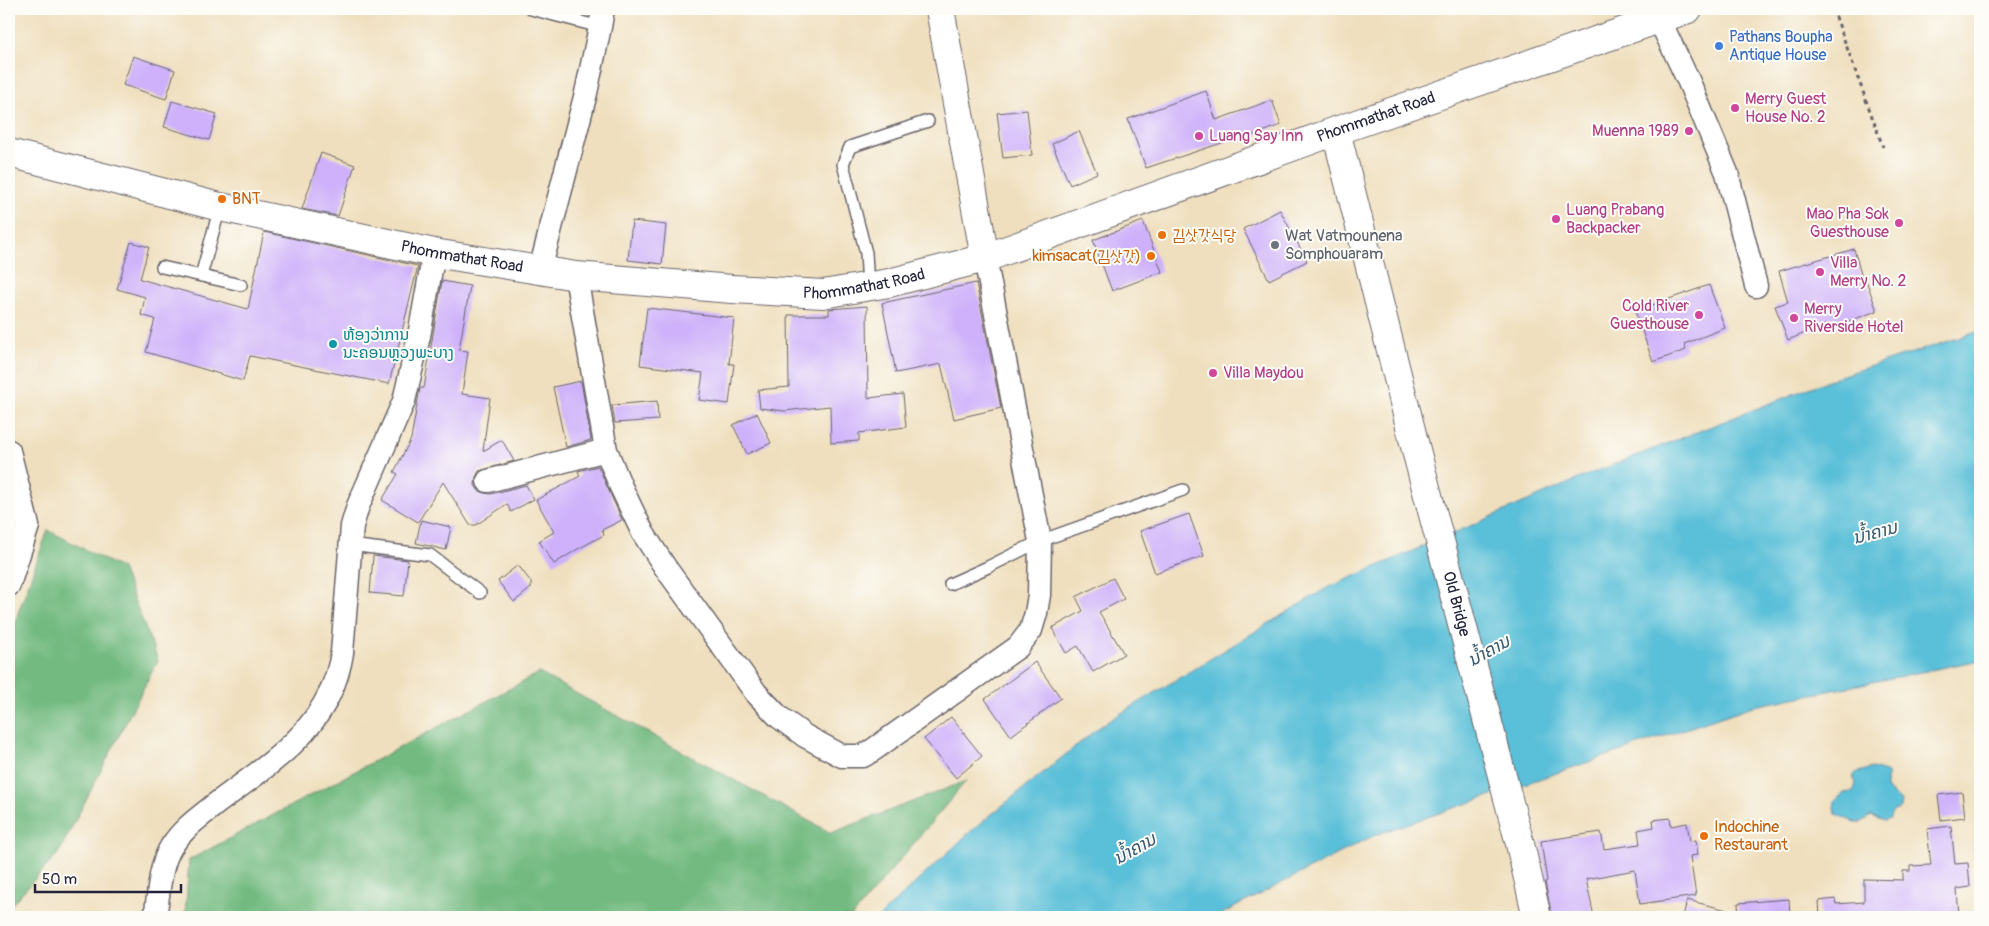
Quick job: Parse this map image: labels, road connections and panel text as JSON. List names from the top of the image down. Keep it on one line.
{"streets":{"street":["Phommathat Road","Old Bridge"]},"crossings":[["Phommathat Road","Old Bridge"]],"water":["ນ້ຳຄານ"],"places":["Pathans Boupha Antique House","Merry Guest House No. 2","Muenna 1989","Luang Say Inn","BNT","Luang Prabang Backpacker","Mao Pha Sok Guesthouse","김삿갓식당","Wat Vatmounena Somphouaram","kimsacat(김삿갓)","Villa Merry No. 2","Cold River Guesthouse","Merry Riverside Hotel","ຫ້ອງວ່າການ ນະຄອນຫຼວງພະບາງ","Villa Maydou","Indochine Restaurant"],"scale_bar":"50 m"}
